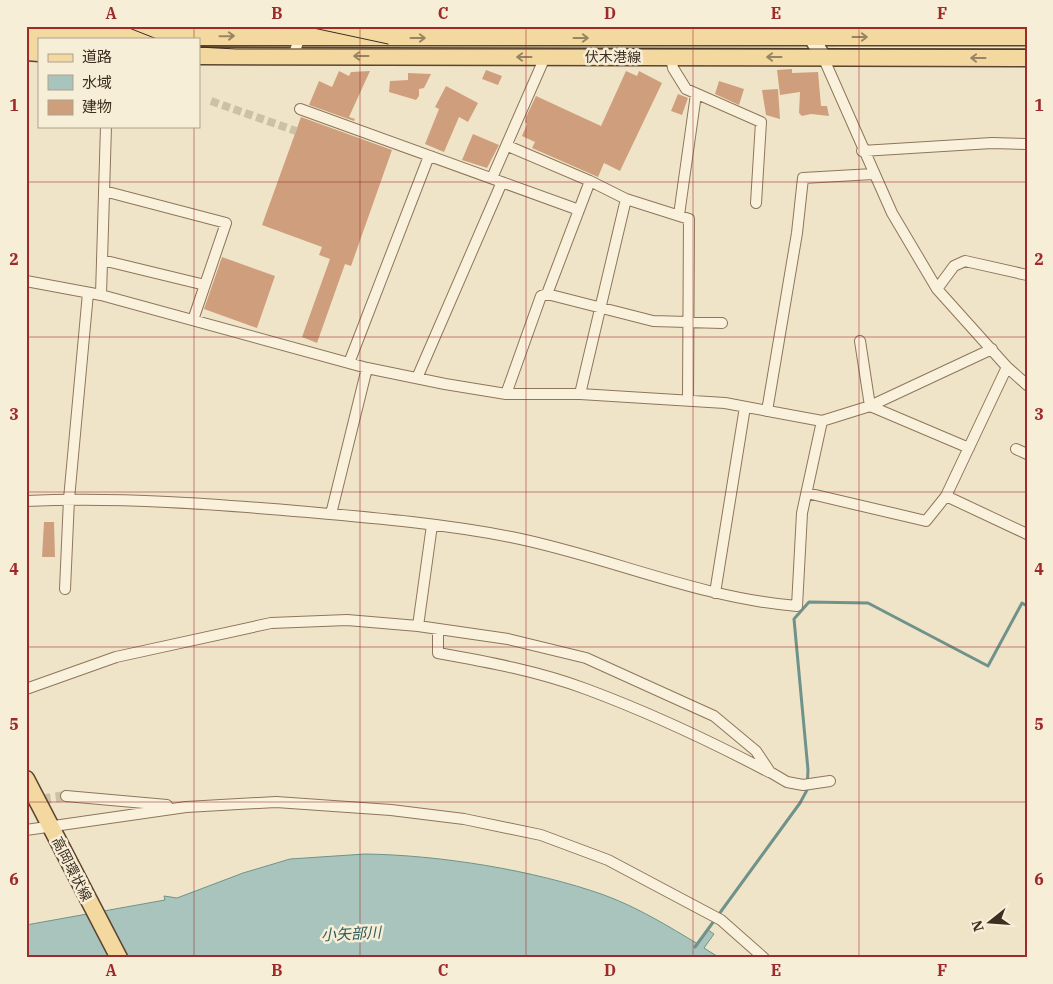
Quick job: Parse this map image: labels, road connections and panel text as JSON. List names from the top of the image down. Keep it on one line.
{"streets":{"main road":["伏木港線","高岡環状線"]},"water":["小矢部川"],"legend":["道路","水域","建物"],"north":"left","grid":{"columns":["A","B","C","D","E","F"],"rows":["1","2","3","4","5","6"]}}
